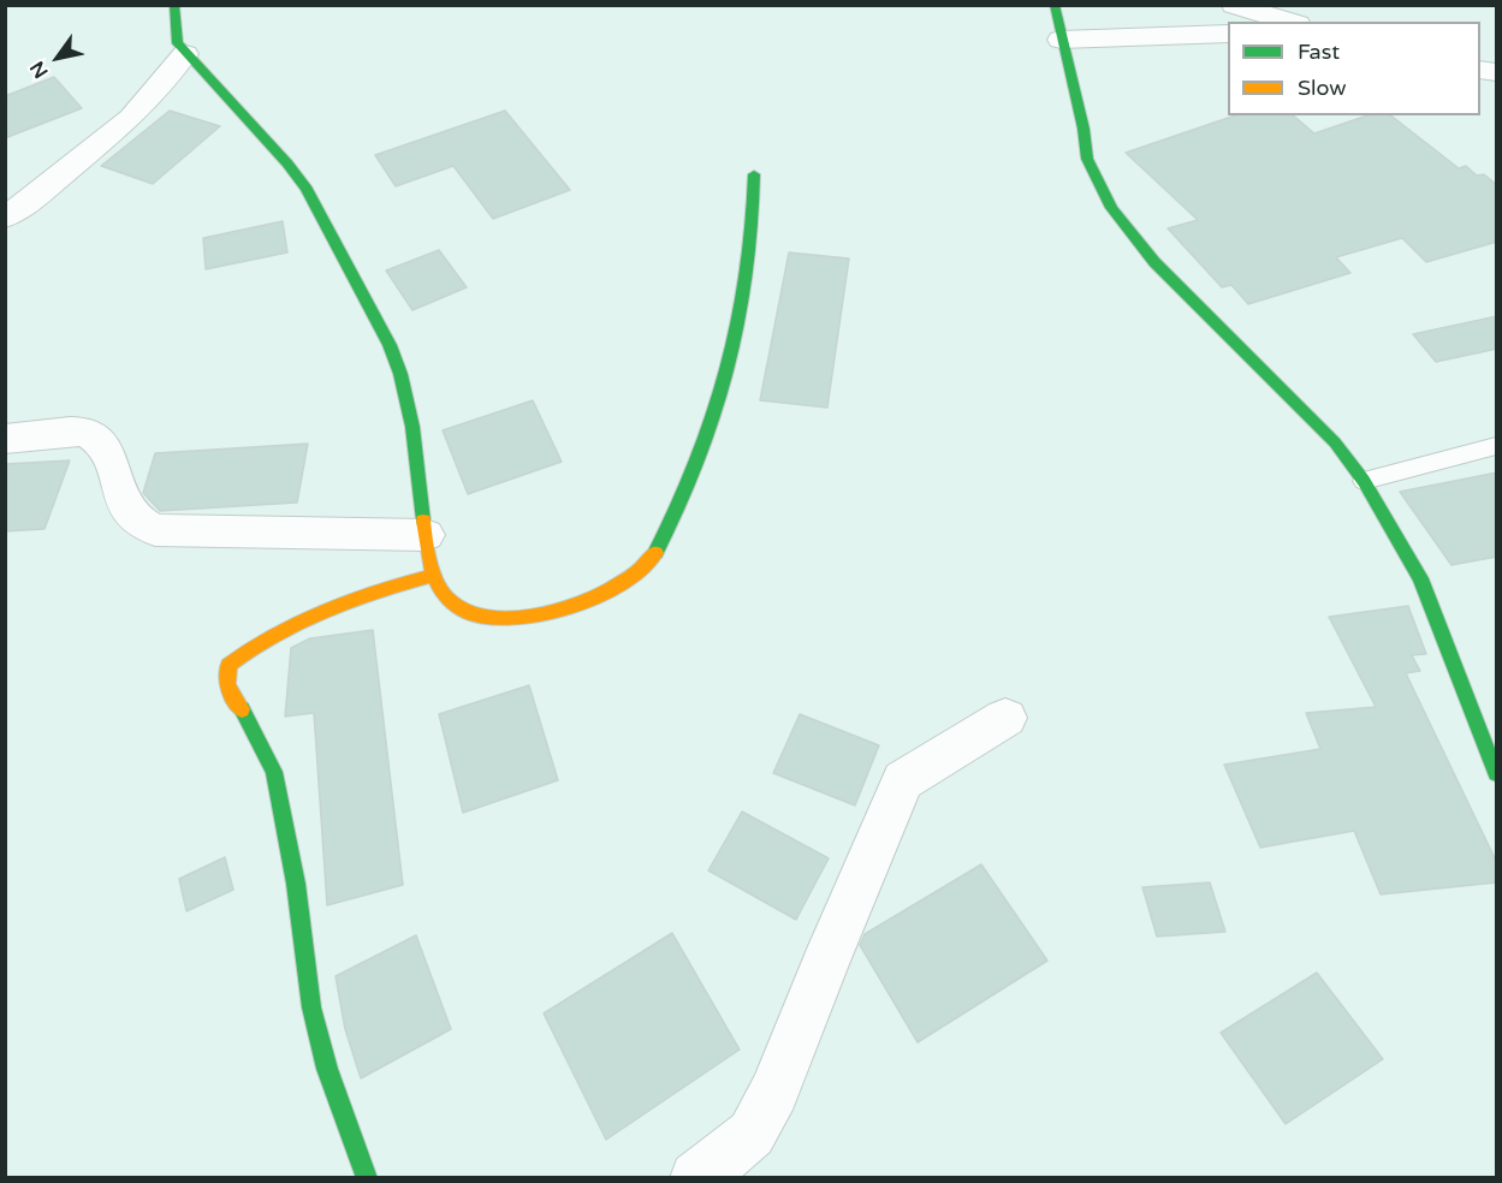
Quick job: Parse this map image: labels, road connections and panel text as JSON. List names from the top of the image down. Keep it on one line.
{"legend":["Fast","Slow"],"north":"bottom left"}
